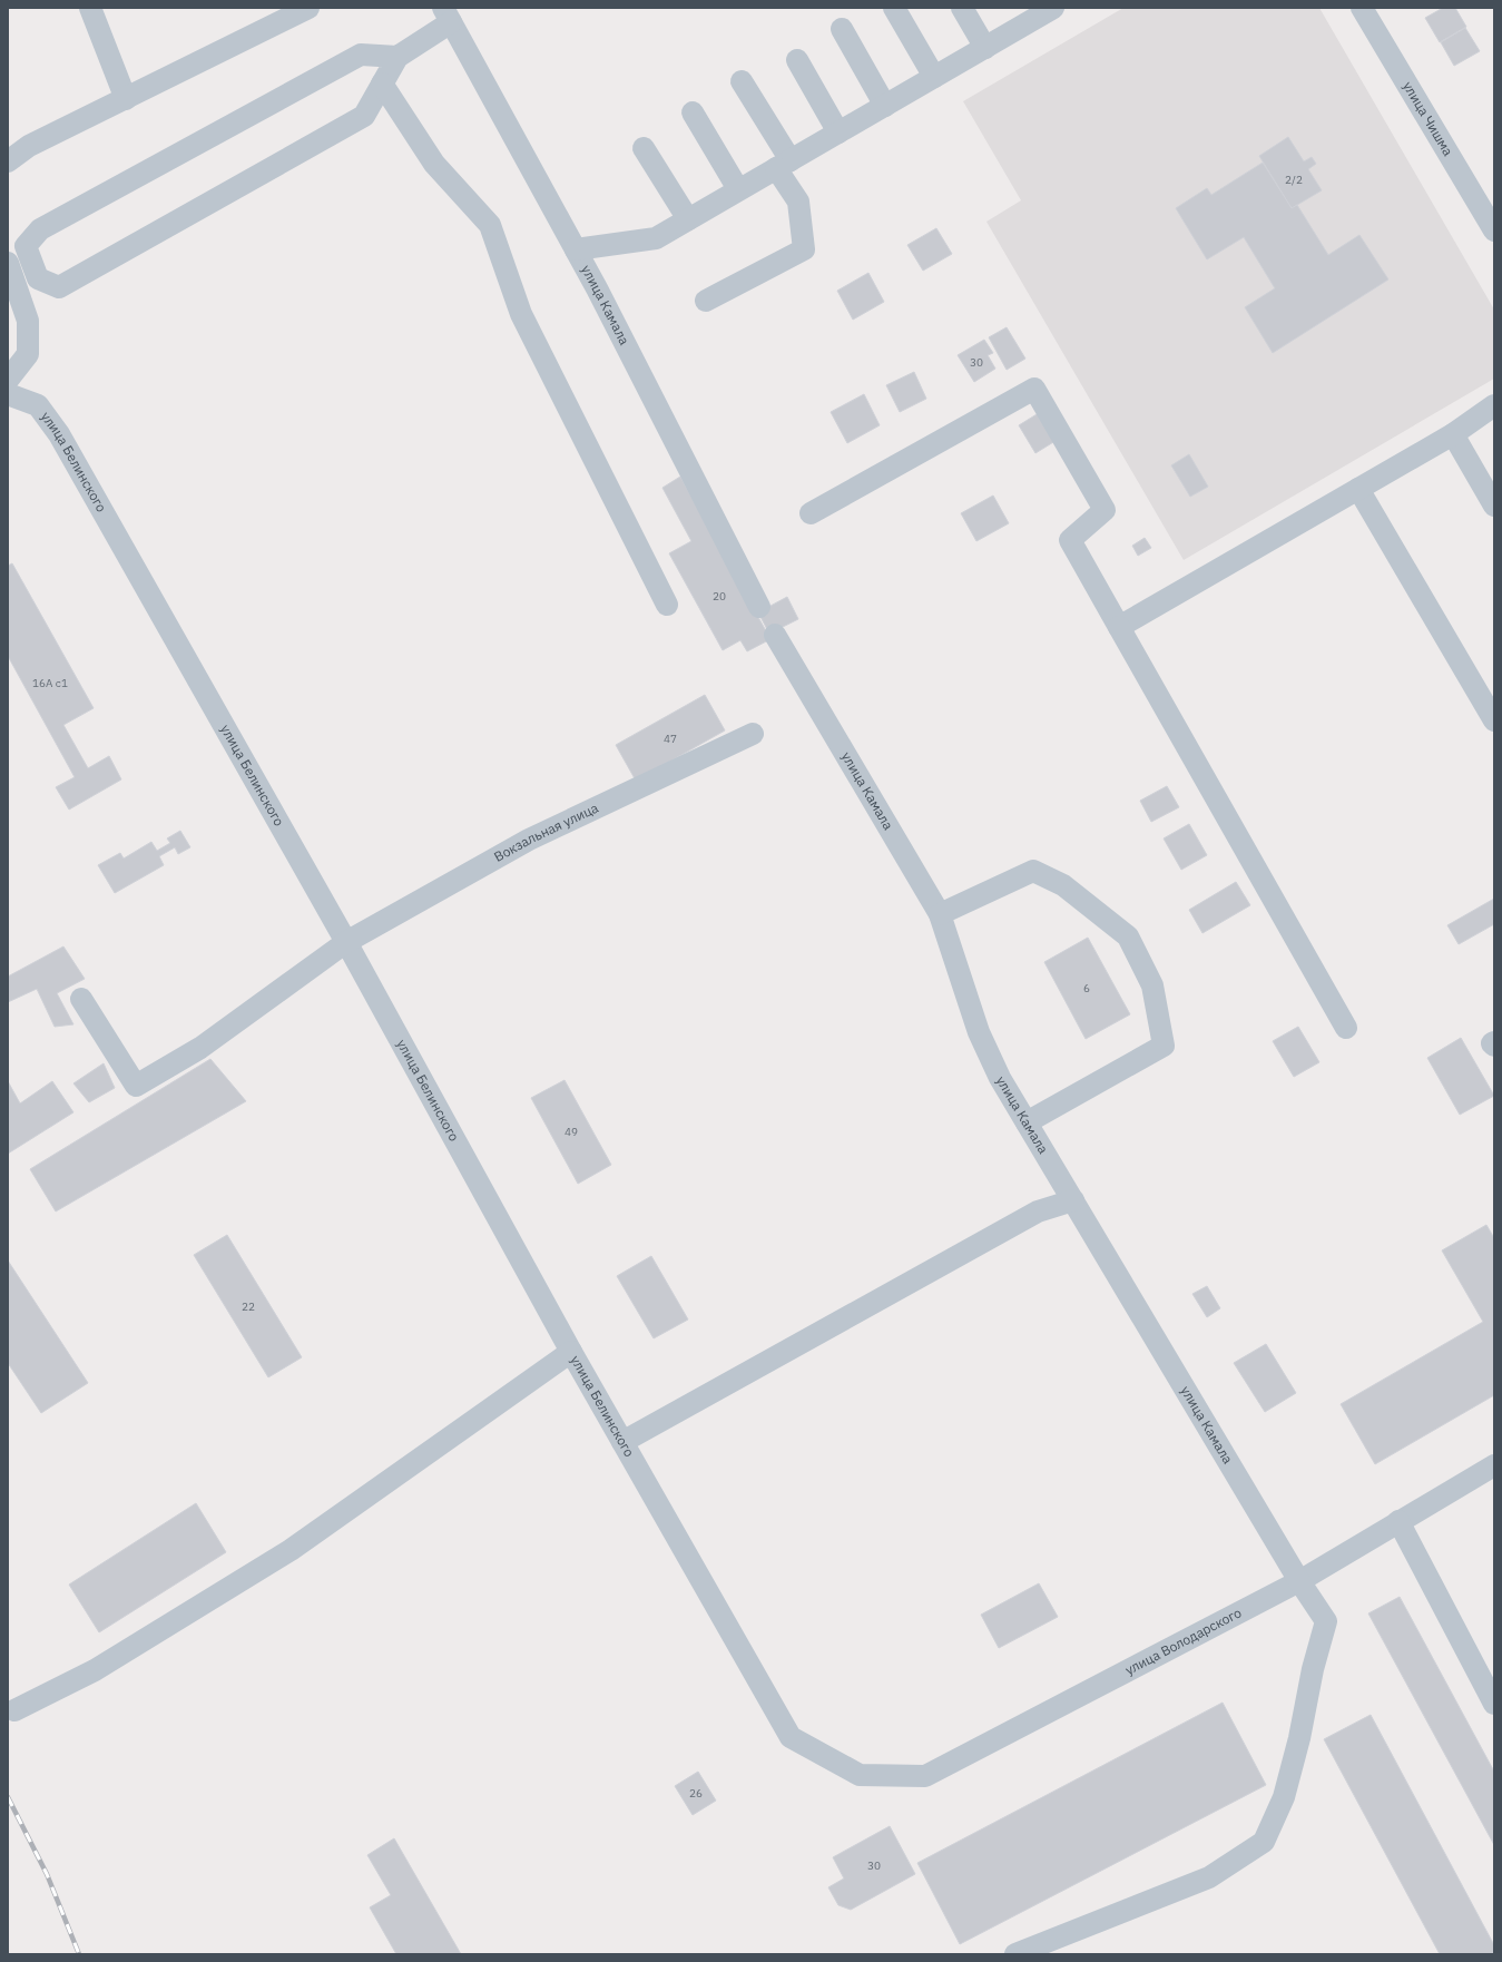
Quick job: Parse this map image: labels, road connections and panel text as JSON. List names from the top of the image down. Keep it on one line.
{"streets":{"street":["улица Чишма","улица Камала","улица Белинского","Вокзальная улица","улица Володарского"]},"crossings":[["улица Камала","улица Володарского"],["улица Белинского","Вокзальная улица"],["улица Белинского","улица Володарского"]],"house_numbers":["2/2","30","20","16А с1","47","6","49","22","26","30"]}
